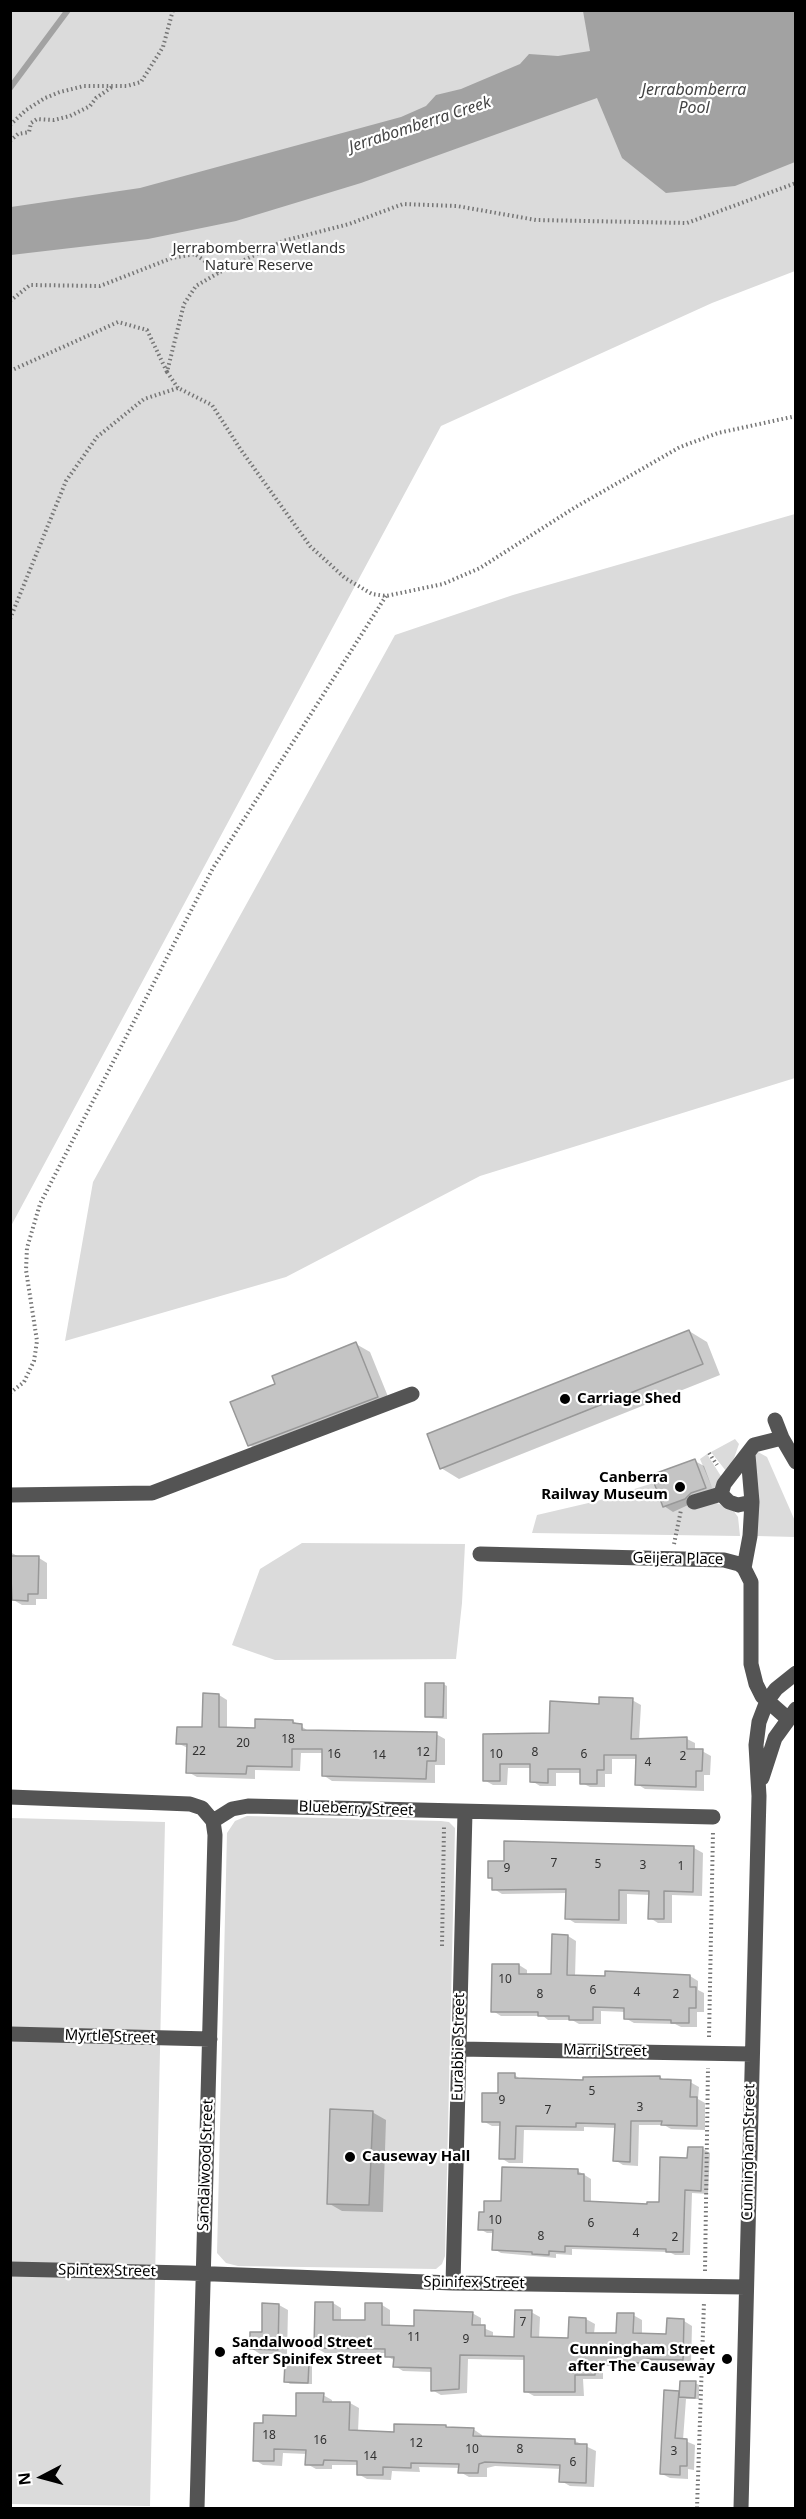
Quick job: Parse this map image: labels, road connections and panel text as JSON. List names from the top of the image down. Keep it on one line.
{"streets":{"street":["Geijera Place","Blueberry Street","Myrtle Street","Eurabbie Street","Marri Street","Cunningham Street","Sandalwood Street","Spintex Street","Spinifex Street"]},"crossings":[["Geijera Place","Cunningham Street"],["Blueberry Street","Eurabbie Street"],["Blueberry Street","Sandalwood Street"],["Myrtle Street","Sandalwood Street"],["Eurabbie Street","Marri Street"],["Eurabbie Street","Spinifex Street"],["Marri Street","Cunningham Street"],["Cunningham Street","Spinifex Street"],["Sandalwood Street","Spintex Street"],["Sandalwood Street","Spinifex Street"],["Spintex Street","Spinifex Street"]],"water":["Jerrabomberra Pool","Jerrabomberra Creek"],"parks":["Jerrabomberra Wetlands Nature Reserve"],"places":["Carriage Shed","Canberra Railway Museum","Causeway Hall","Sandalwood Street after Spinifex Street","Cunningham Street after The Causeway"],"house_numbers":["18","20","22","12","8","16","10","6","14","2","4","7","5","3","1","9","10","6","4","8","2","5","9","3","7","10","6","4","8","2","7","11","9","18","16","12","10","8","3","14","6"],"north":"left"}
